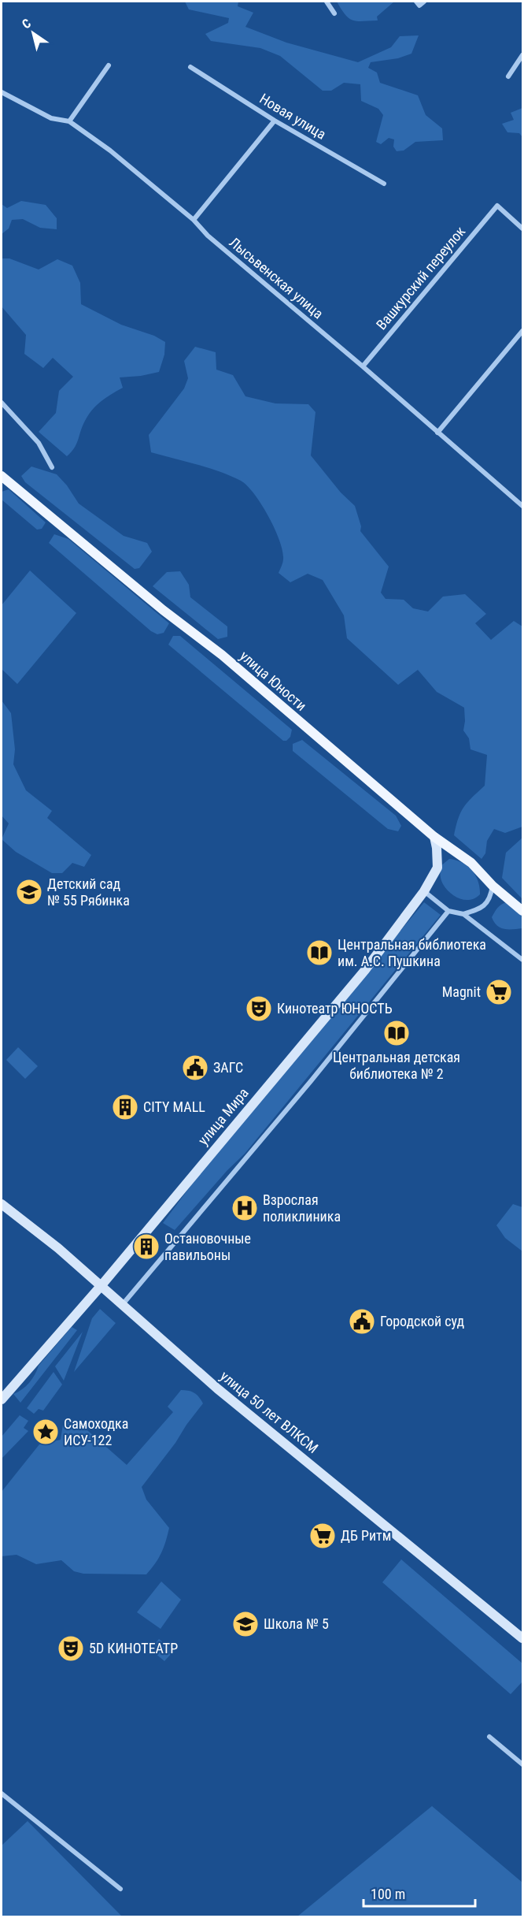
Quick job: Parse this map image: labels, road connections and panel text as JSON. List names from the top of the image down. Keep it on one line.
{"streets":{"main road":["улица Юности"],"street":["Новая улица","Лысьвенская улица","Вашкурский переулок","улица Мира","улица 50 лет ВЛКСМ"]},"crossings":[["Лысьвенская улица","Вашкурский переулок"],["улица Юности","улица Мира"],["улица Мира","улица 50 лет ВЛКСМ"]],"places":{"school or university":["Детский сад № 55 Рябинка","Школа № 5"],"library":["Центральная библиотека им. А.С. Пушкина","Центральная детская библиотека № 2"],"supermarket":["Magnit","ДБ Ритм"],"theatre":["Кинотеатр ЮНОСТЬ","5D КИНОТЕАТР"],"public building":["ЗАГС","Городской суд"],"building":["CITY MALL","Остановочные павильоны"],"hospital":["Взрослая поликлиника"],"place":["Самоходка ИСУ-122"]},"scale_bar":"100 m","north":"top left"}
